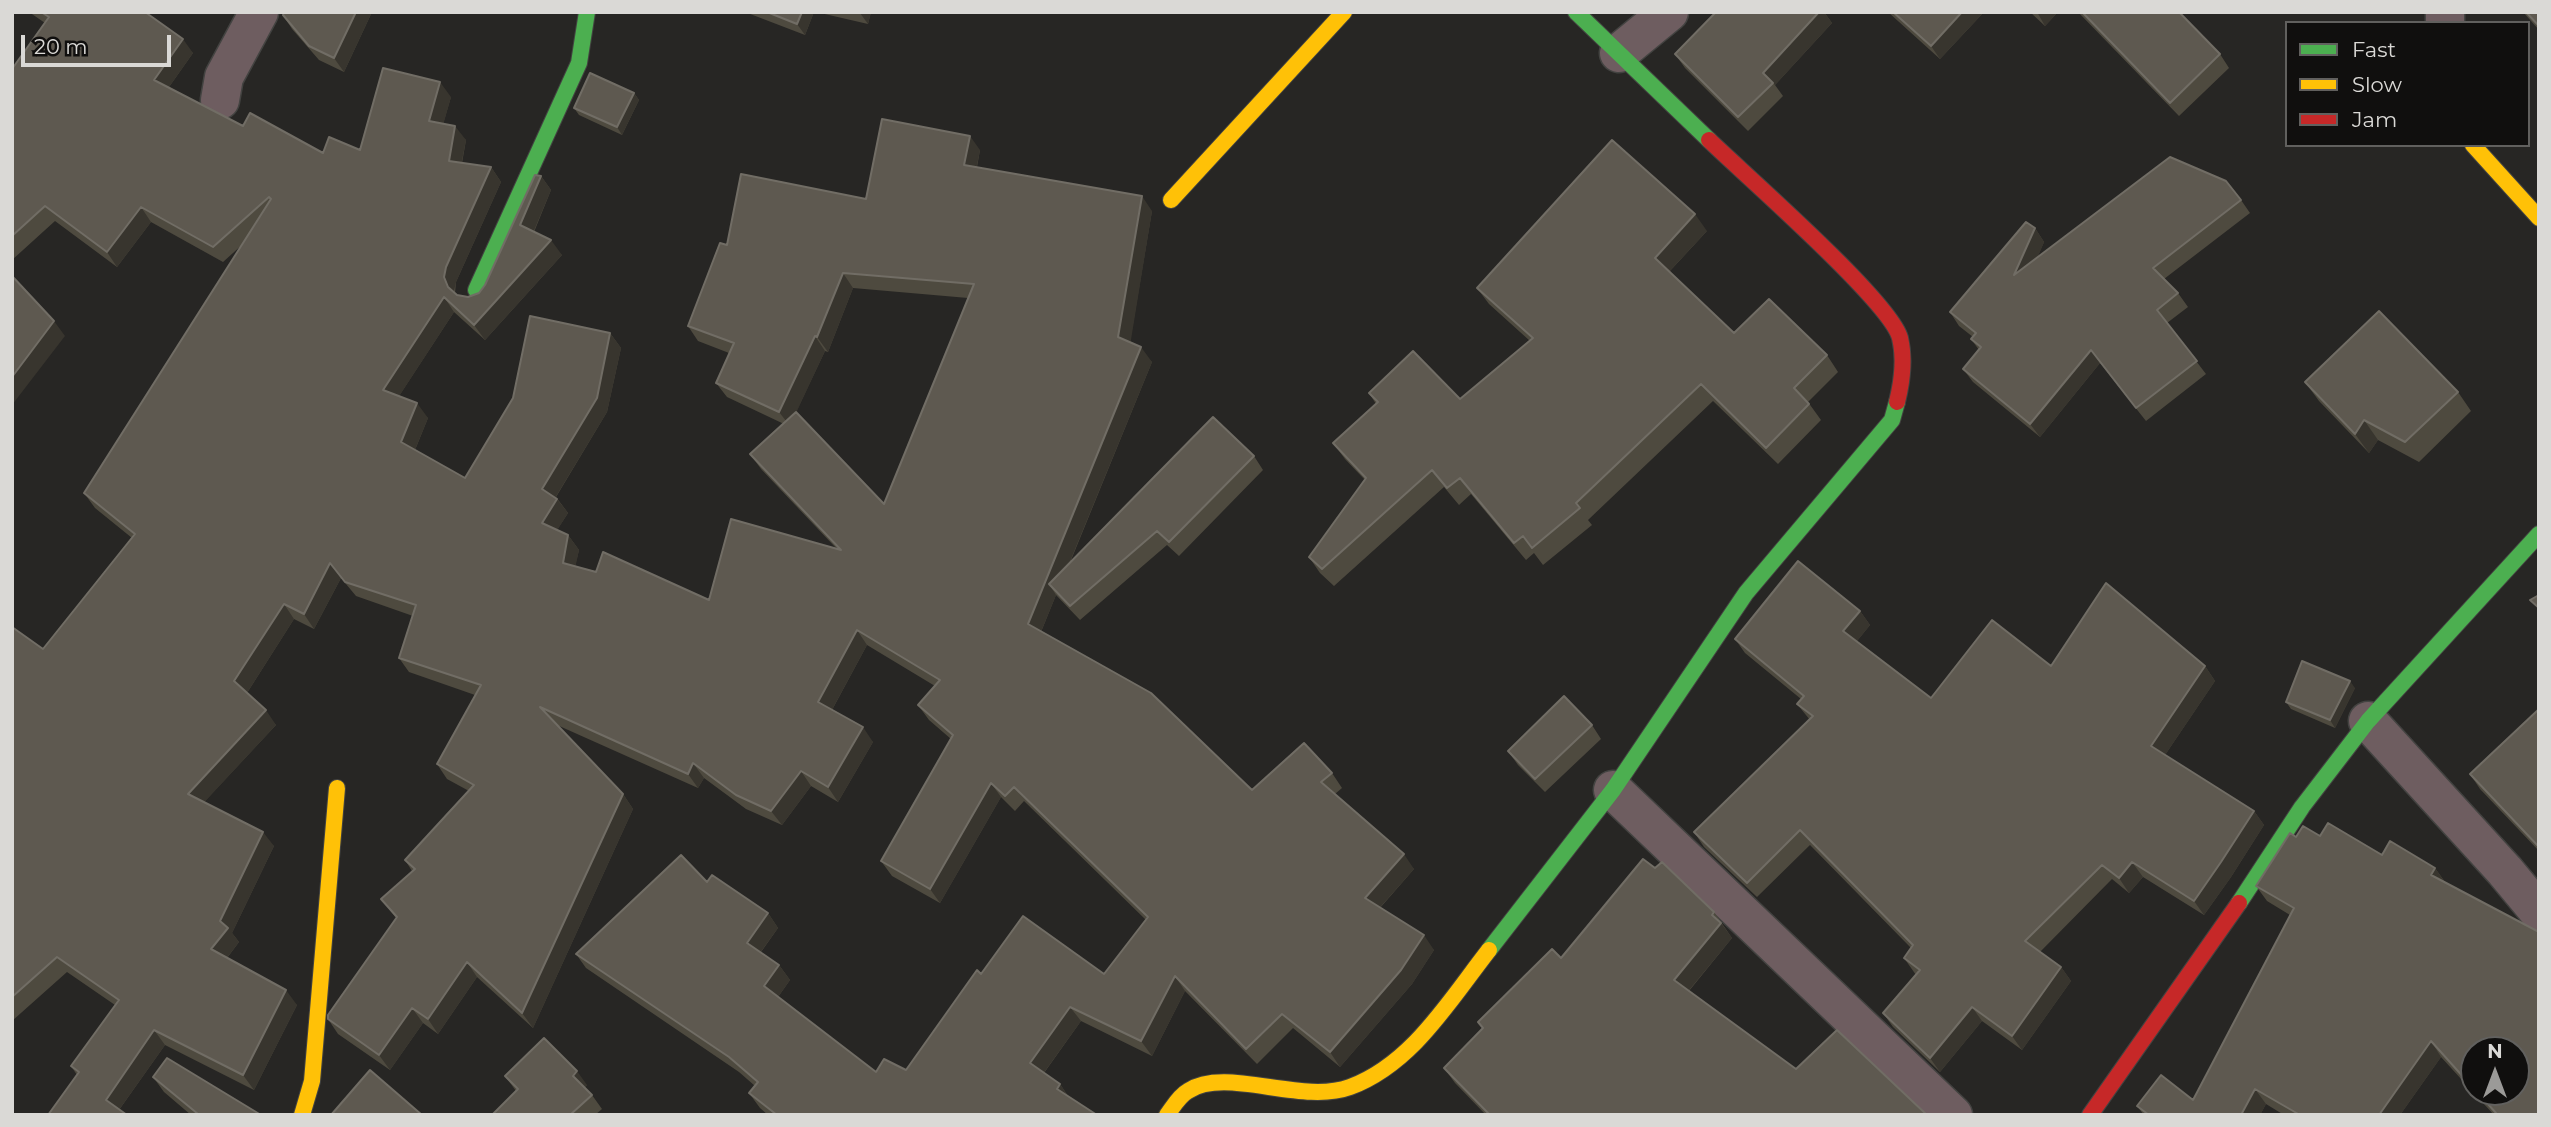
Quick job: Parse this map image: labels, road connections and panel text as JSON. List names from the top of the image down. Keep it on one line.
{"legend":["Fast","Slow","Jam"],"scale_bar":"20 m","north":"top"}
